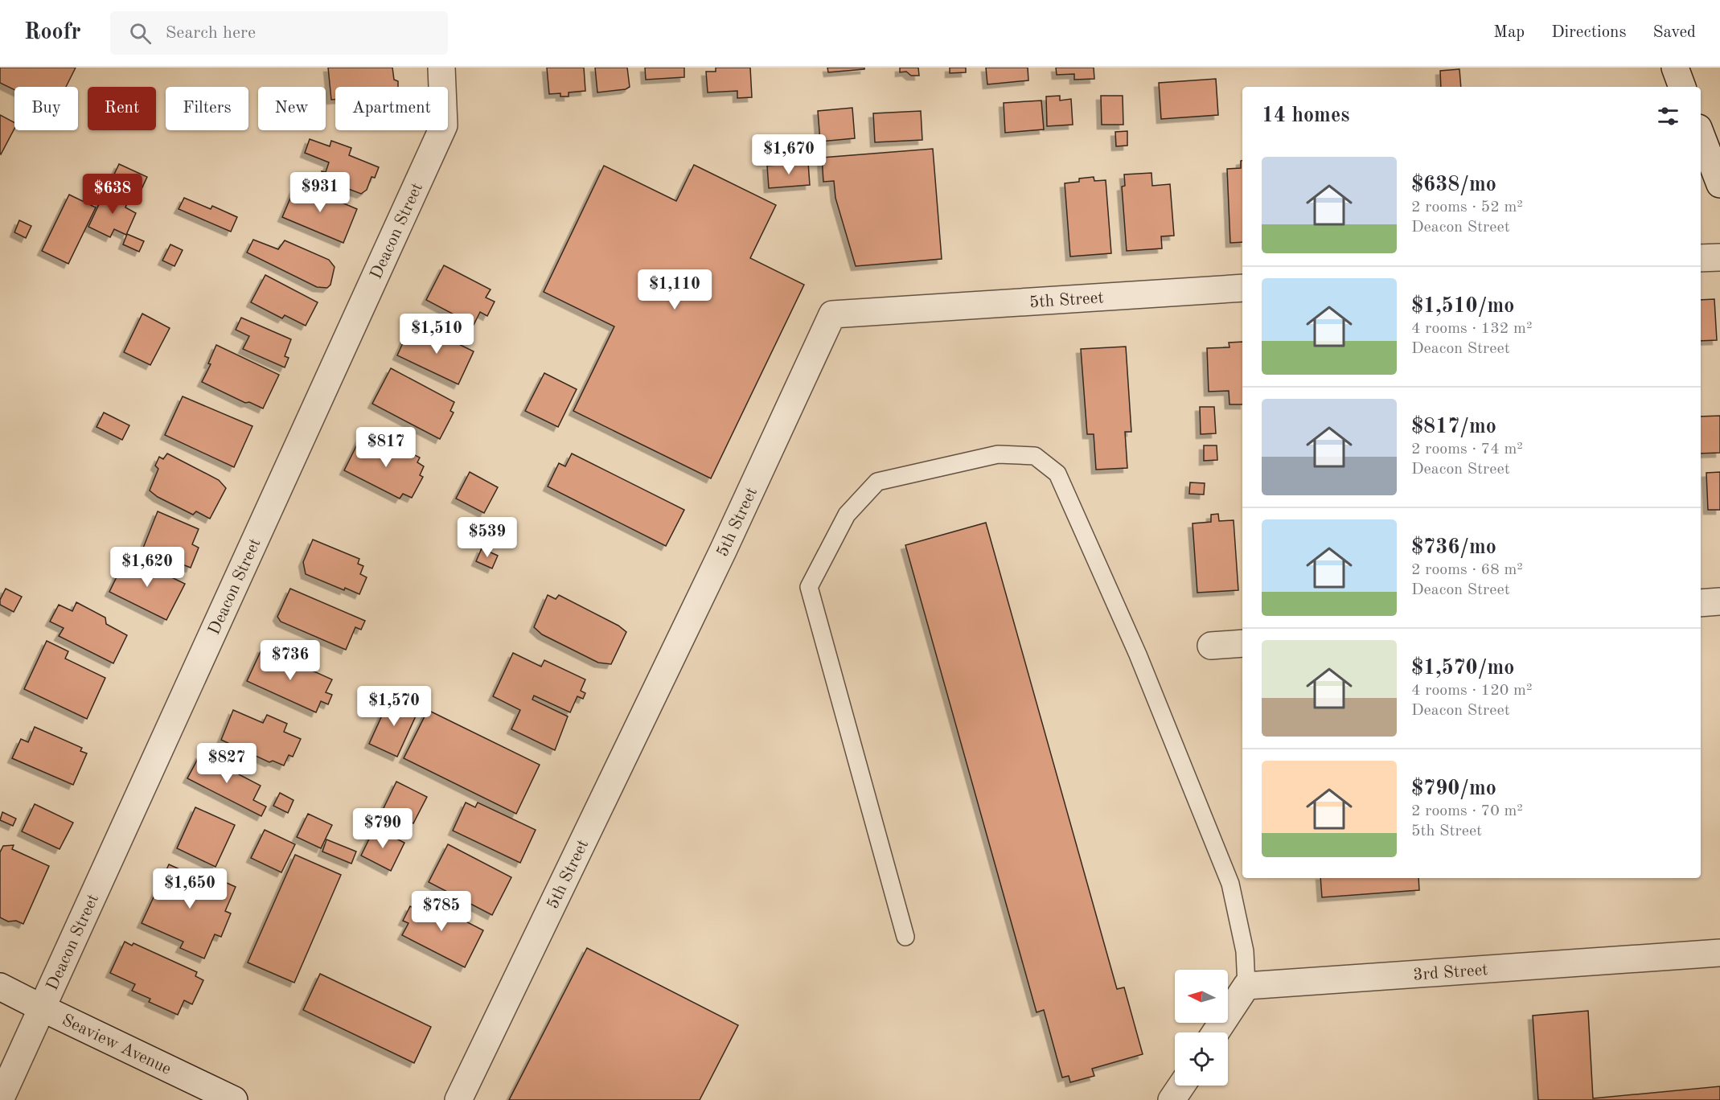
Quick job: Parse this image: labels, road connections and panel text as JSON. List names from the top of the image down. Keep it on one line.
{"streets":{"street":["Deacon Street","5th Street","3rd Street","Seaview Avenue"]},"crossings":[["Deacon Street","Seaview Avenue"]],"north":"left","page":{"header":"Roofr","search":"Search here","nav":["Map","Directions","Saved"],"chip":["Buy","Rent","Filters","New","Apartment"],"heading":"14 homes","price":["$1,670","$931","$638","$1,110","$1,510","$817","$539","$1,620","$736","$1,570","$827","$790","$1,650","$785"],"list":[{"name":"$638/mo","note":"2 rooms · 52 m² · Deacon Street"},{"name":"$1,510/mo","note":"4 rooms · 132 m² · Deacon Street"},{"name":"$817/mo","note":"2 rooms · 74 m² · Deacon Street"},{"name":"$736/mo","note":"2 rooms · 68 m² · Deacon Street"},{"name":"$1,570/mo","note":"4 rooms · 120 m² · Deacon Street"},{"name":"$790/mo","note":"2 rooms · 70 m² · 5th Street"}]}}
